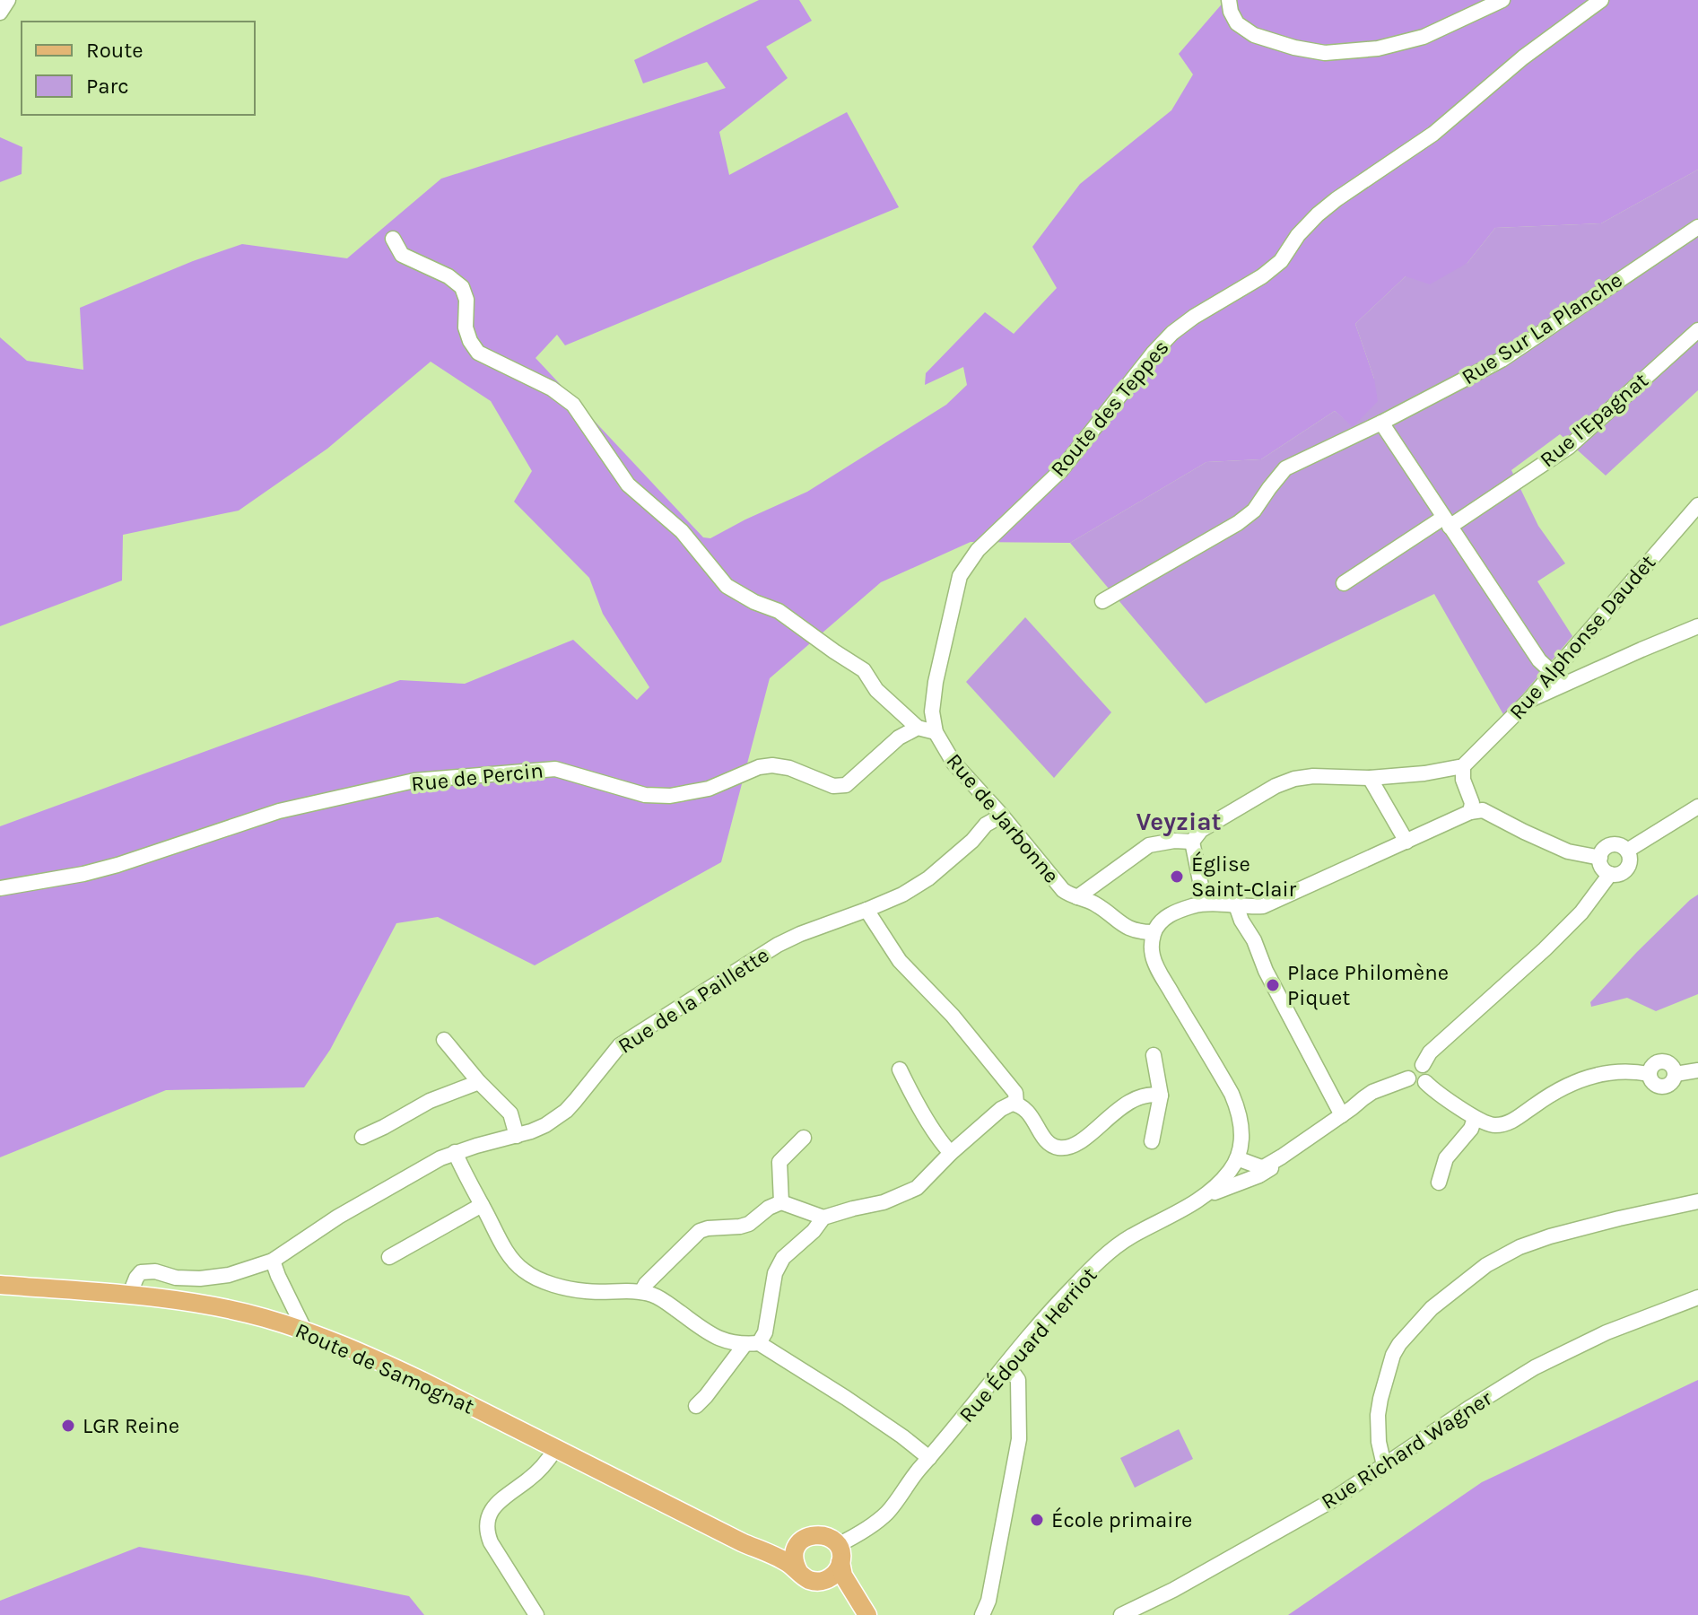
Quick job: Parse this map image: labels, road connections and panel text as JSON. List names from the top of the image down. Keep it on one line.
{"streets":{"main road":["Route de Samognat"],"street":["Rue Sur La Planche","Route des Teppes","Rue l'Epagnat","Rue Alphonse Daudet","Rue de Percin","Rue de Jarbonne","Rue de la Paillette","Rue Édouard Herriot","Rue Richard Wagner"]},"crossings":[["Route des Teppes","Rue de Jarbonne"],["Rue de Jarbonne","Rue de la Paillette"],["Rue de la Paillette","Route de Samognat"],["Rue Édouard Herriot","Route de Samognat"]],"districts":["Veyziat"],"places":["Église Saint-Clair","Place Philomène Piquet","LGR Reine","École primaire"],"legend":["Route","Parc"]}
